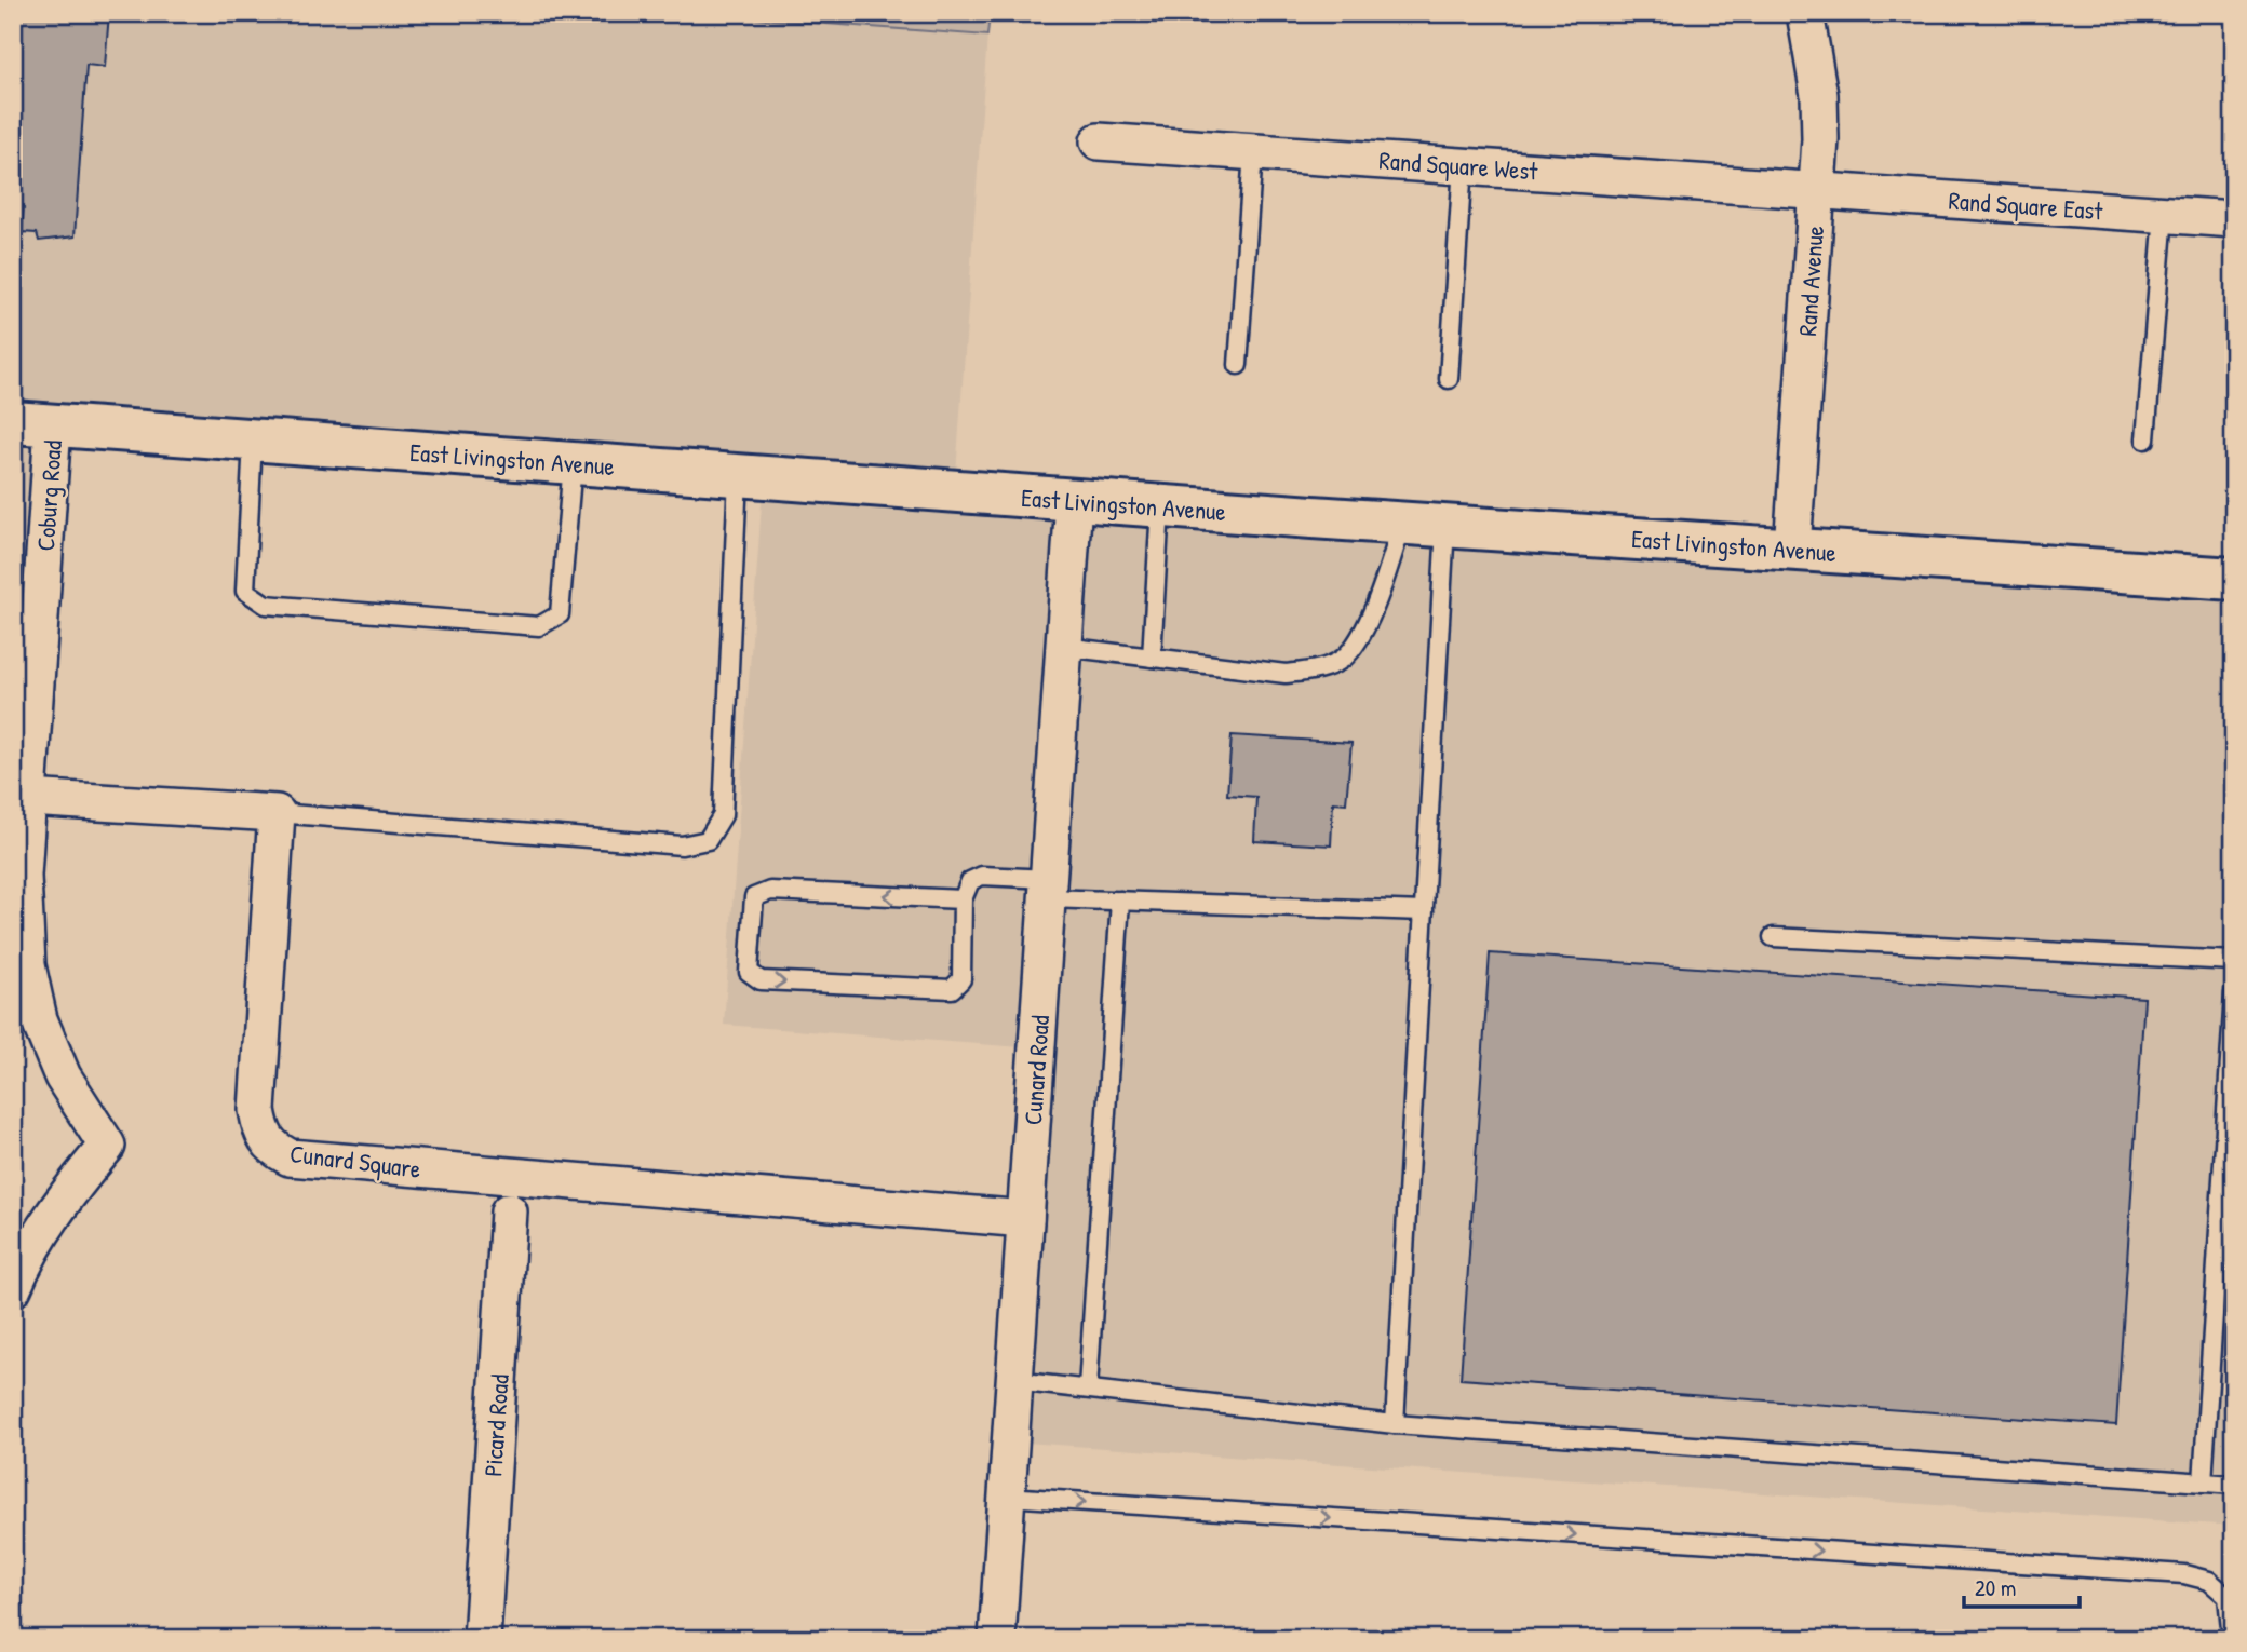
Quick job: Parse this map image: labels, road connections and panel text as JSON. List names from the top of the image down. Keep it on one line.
{"streets":{"main road":["East Livingston Avenue"],"street":["Rand Square West","Rand Square East","Rand Avenue","Coburg Road","Cunard Road","Cunard Square","Picard Road"]},"crossings":[["Rand Square West","Rand Square East"],["Rand Square West","Rand Avenue"],["Rand Square East","Rand Avenue"],["Rand Avenue","East Livingston Avenue"],["East Livingston Avenue","Coburg Road"],["East Livingston Avenue","Cunard Road"],["Cunard Road","Cunard Square"]],"scale_bar":"20 m"}
